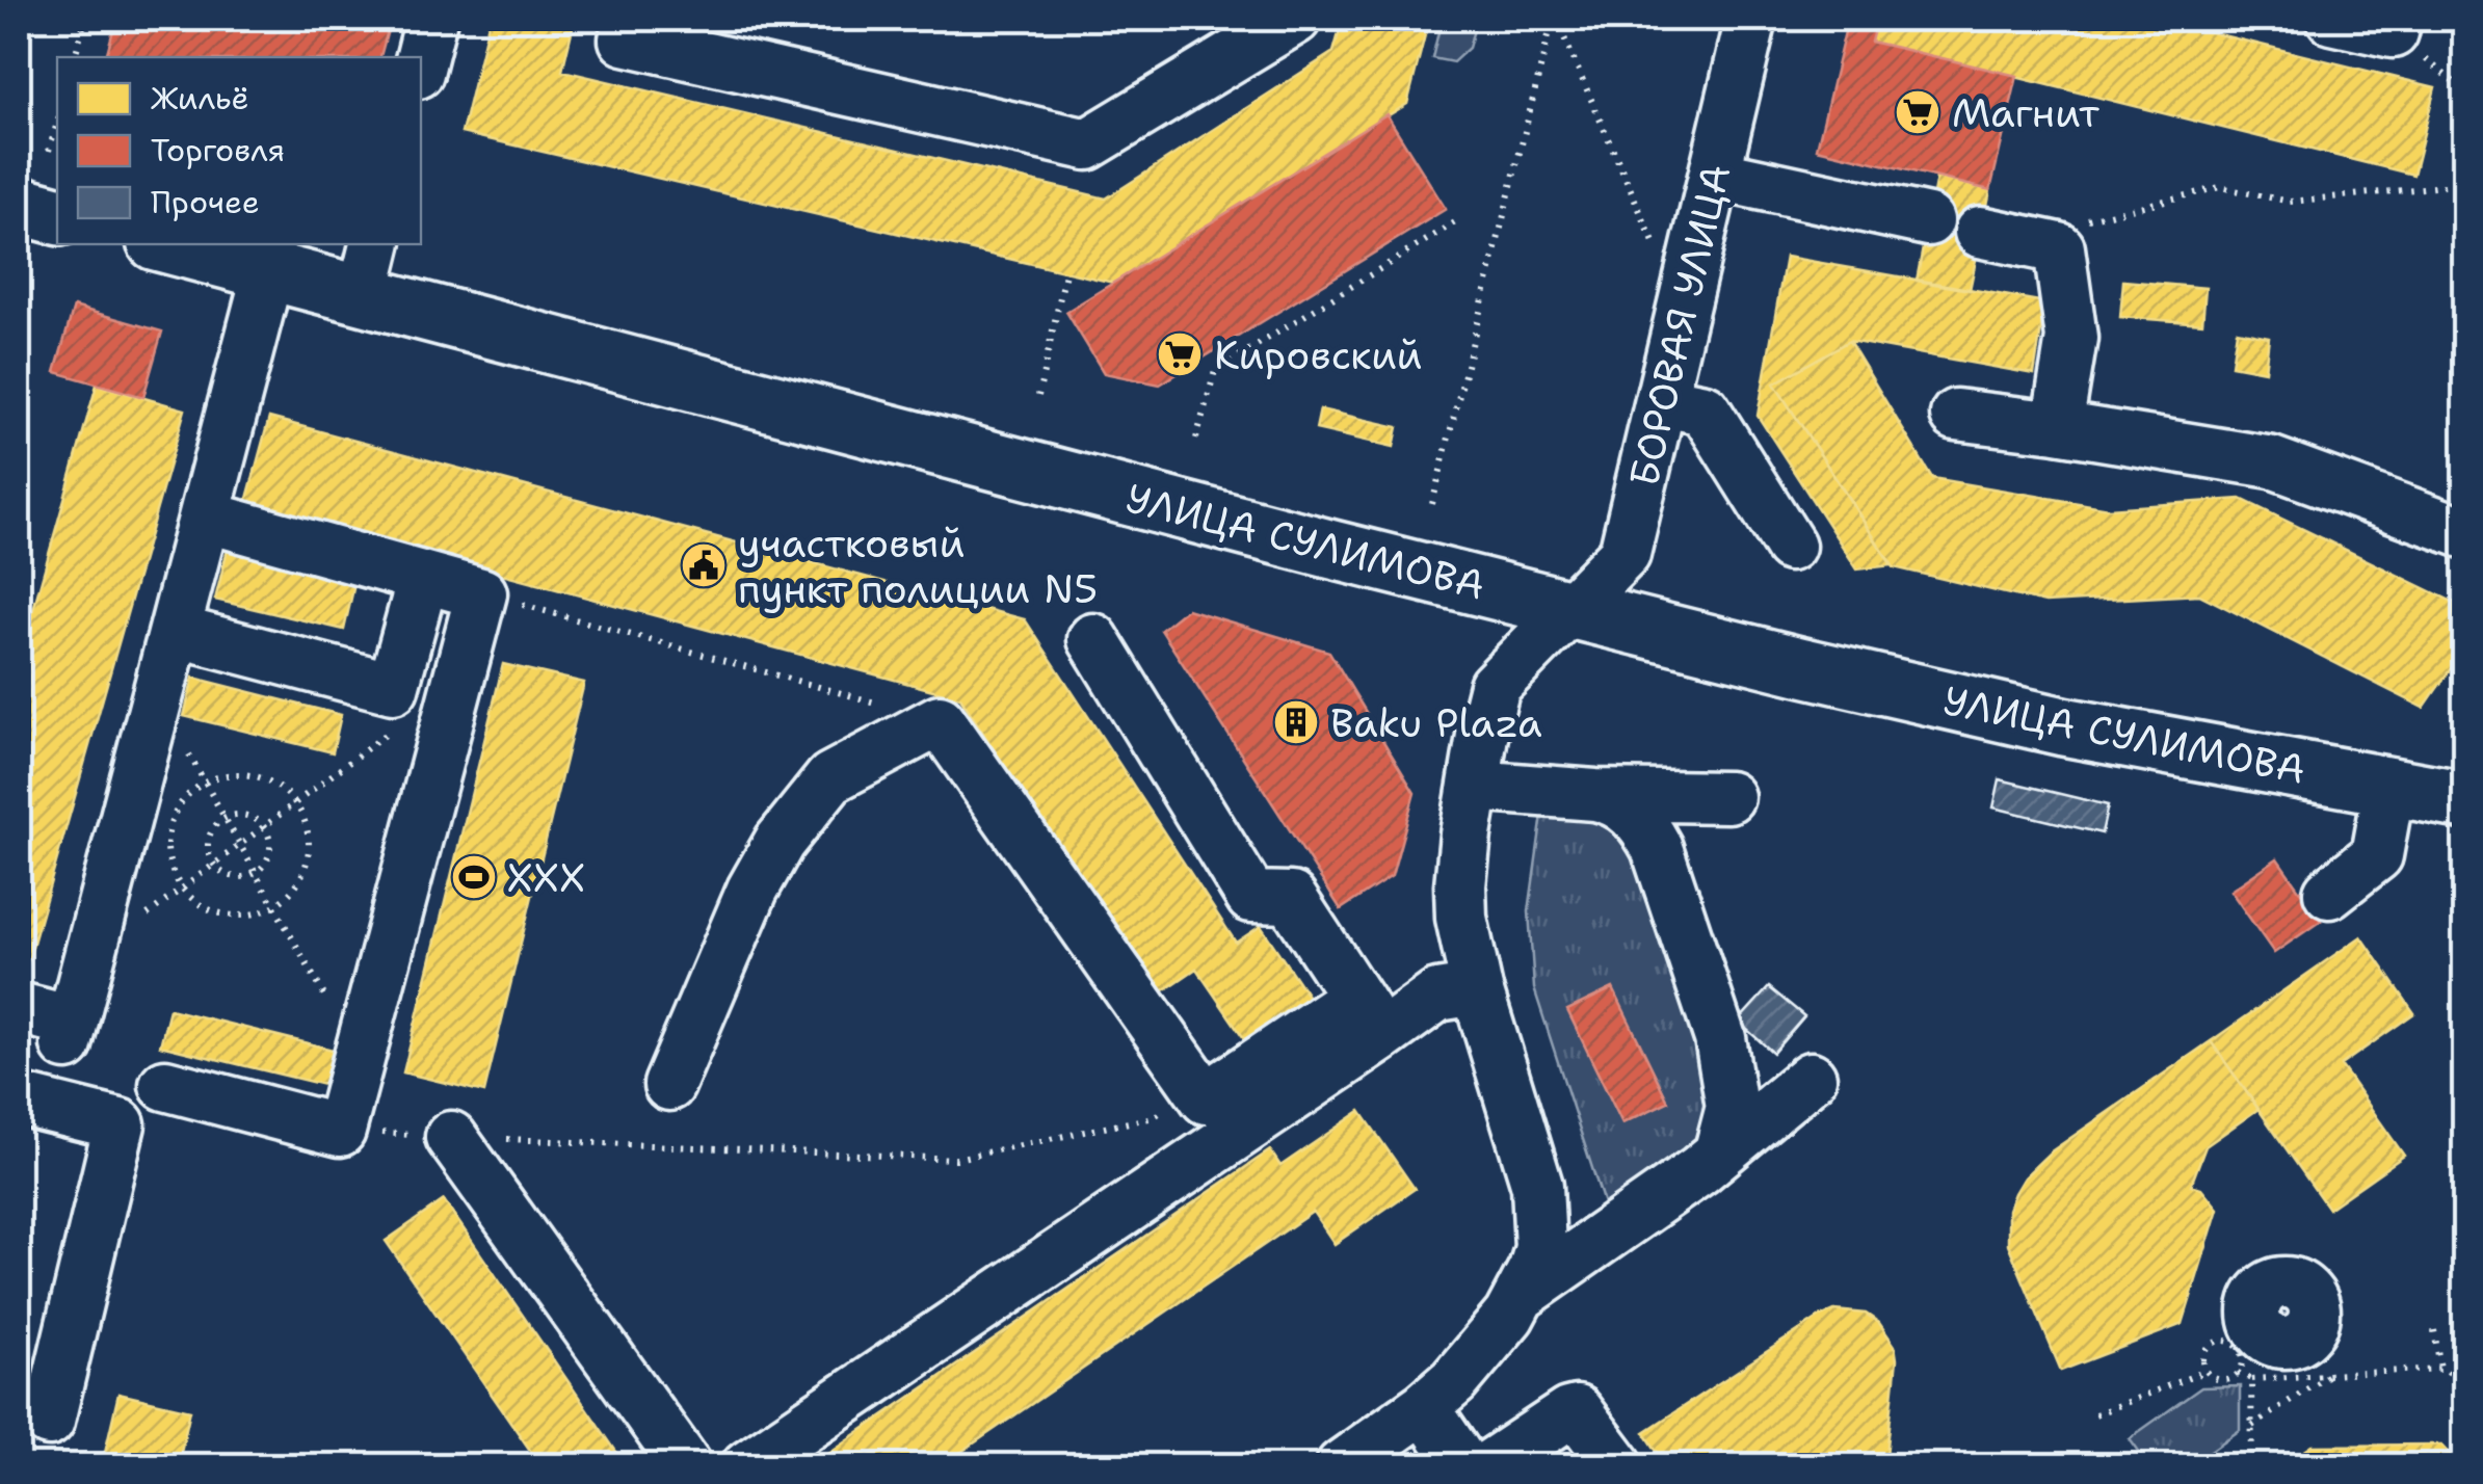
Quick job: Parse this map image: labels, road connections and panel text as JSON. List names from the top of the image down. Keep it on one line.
{"streets":{"main road":["УЛИЦА СУЛИМОВА"],"street":["БОРОВАЯ УЛИЦА"]},"crossings":[["БОРОВАЯ УЛИЦА","УЛИЦА СУЛИМОВА"]],"places":{"supermarket":["Магнит","Кировский"],"public building":["участковый пункт полиции N5"],"building":["Baku Plaza"],"sports":["XXX"]},"legend":["Жильё","Торговля","Прочее"]}
